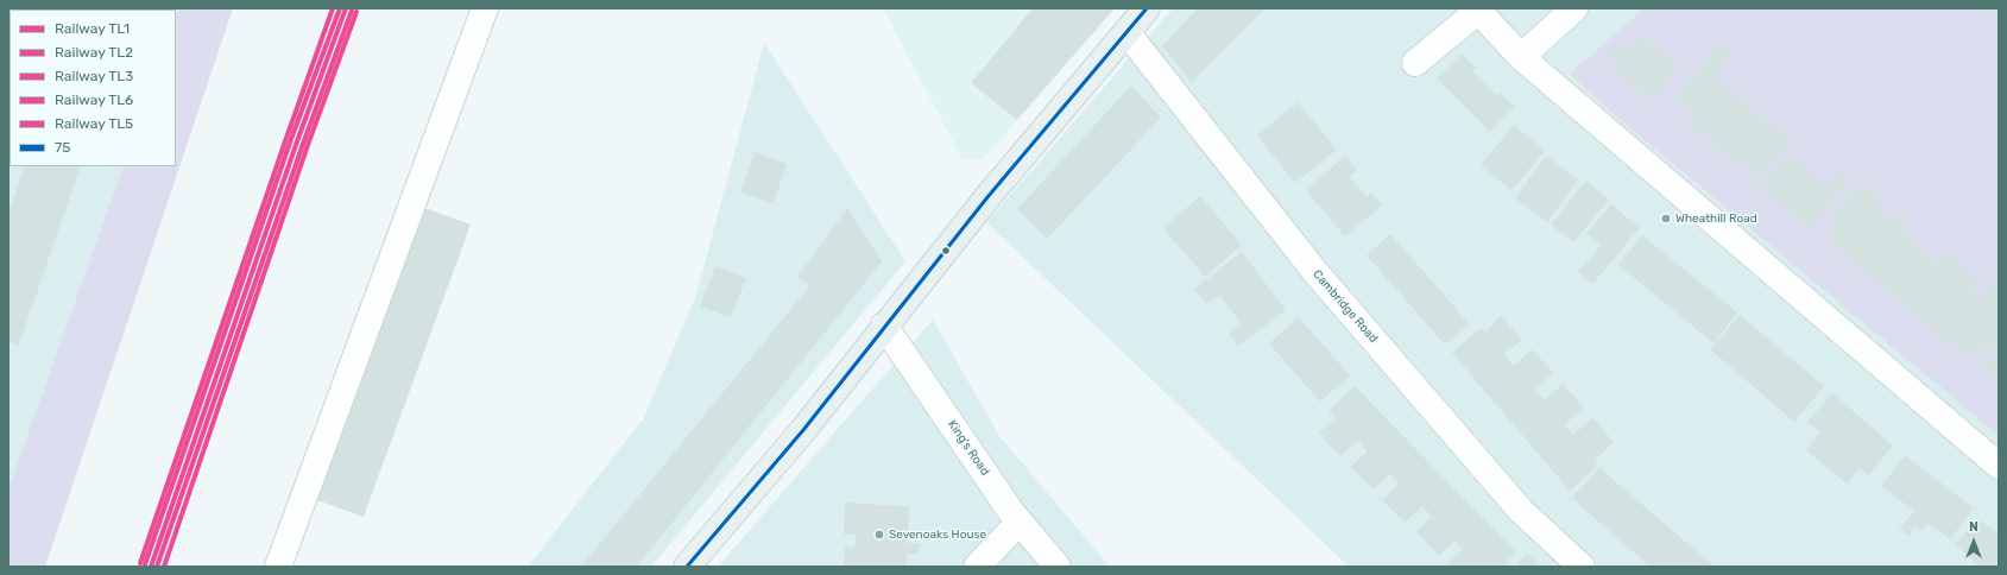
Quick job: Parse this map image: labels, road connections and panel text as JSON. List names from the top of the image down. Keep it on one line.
{"streets":{"street":["Cambridge Road","King's Road"]},"places":["Wheathill Road","Sevenoaks House"],"lines":["rail line TL1","rail line TL3","rail line TL5","transit line 75","rail line TL2","rail line TL6"],"legend":["Railway TL1","Railway TL2","Railway TL3","Railway TL6","Railway TL5","75"],"north":"top"}
